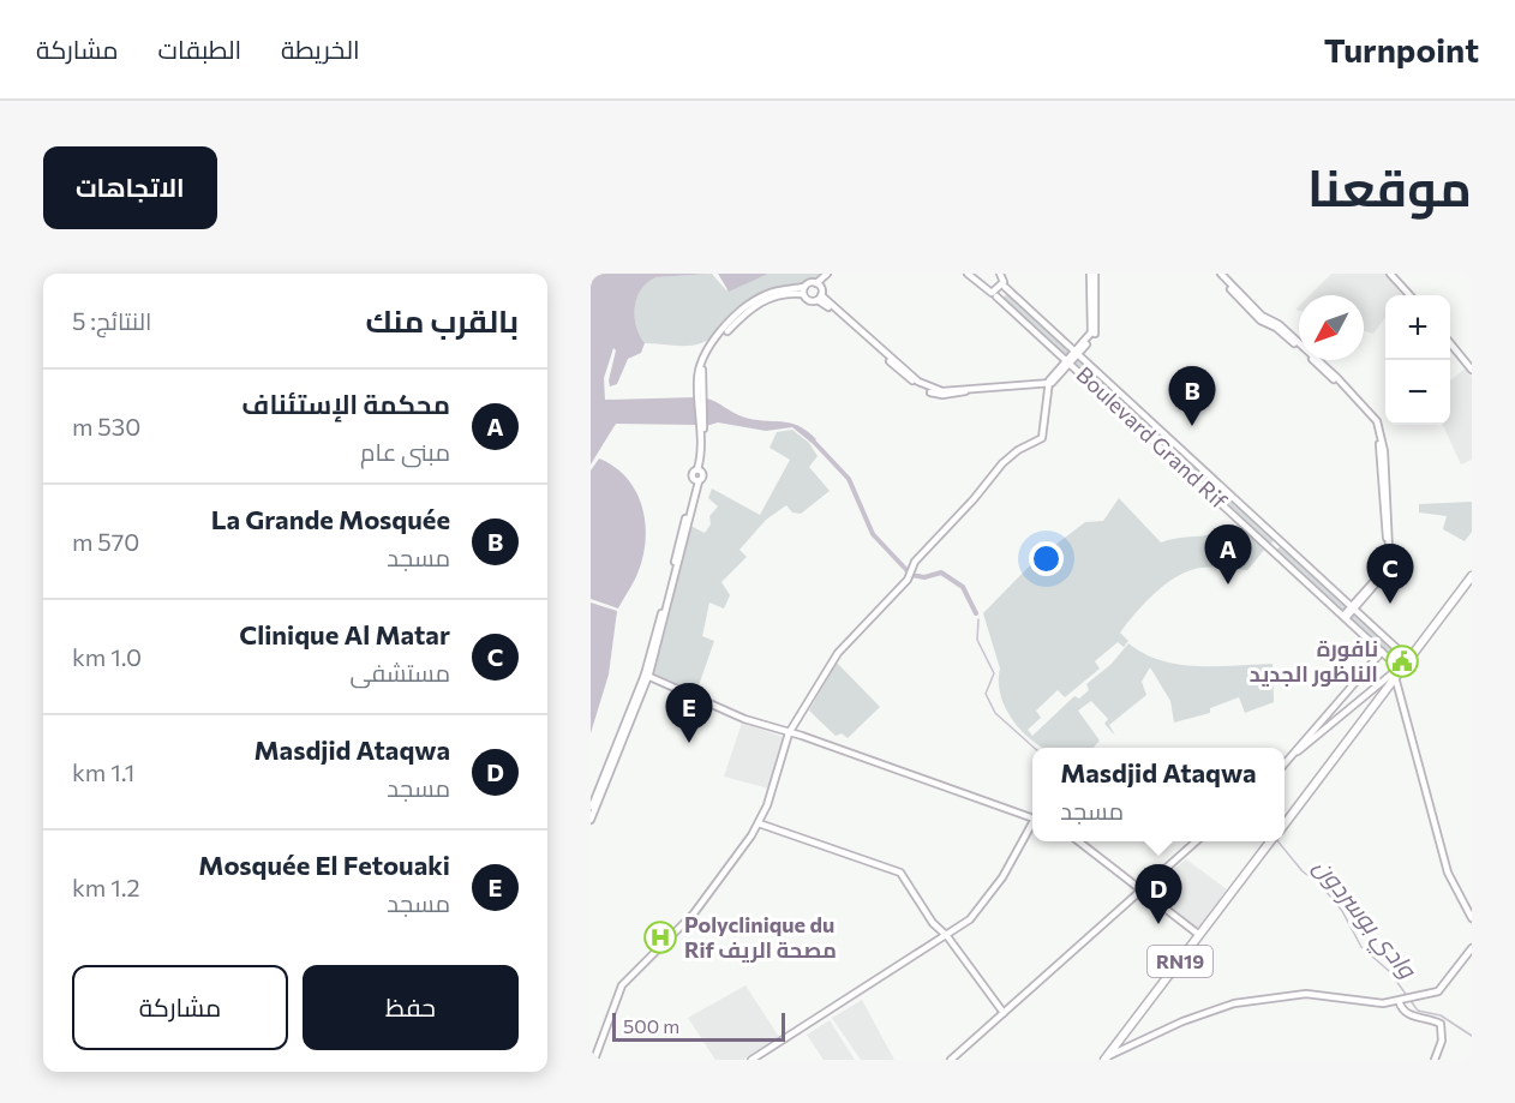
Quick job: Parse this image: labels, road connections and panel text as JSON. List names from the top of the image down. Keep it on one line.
{"streets":{"main road":["RN19"],"street":["Boulevard Grand Rif"]},"water":["وادي بوسردون"],"places":{"public building":["نافورة الناظور الجديد"],"hospital":["Polyclinique du Rif مصحة الريف"]},"scale_bar":"500 m","north":"bottom left","page":{"header":"Turnpoint","nav":["الخريطة","الطبقات","مشاركة"],"title":"موقعنا","buttons":["الاتجاهات",["حفظ","مشاركة"]],"heading":["بالقرب منك","النتائج: 5"],"map_buttons":["+","−"],"pins":["B","A","C","E","D"],"list":[{"mark":"A","name":"محكمة الإستئناف","note":"مبنى عام","value":"530 m"},{"mark":"B","name":"La Grande Mosquée","note":"مسجد","value":"570 m"},{"mark":"C","name":"Clinique Al Matar","note":"مستشفى","value":"1.0 km"},{"mark":"D","name":"Masdjid Ataqwa","note":"مسجد","value":"1.1 km"},{"mark":"E","name":"Mosquée El Fetouaki","note":"مسجد","value":"1.2 km"}],"popup":["Masdjid Ataqwa","مسجد"],"scale":"500 m"}}
